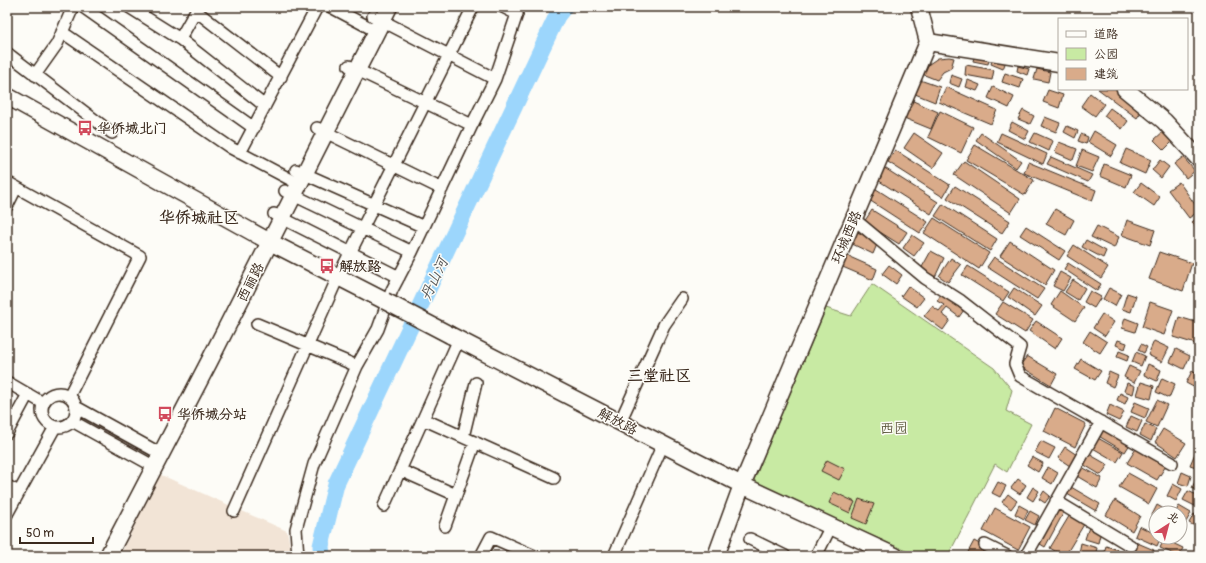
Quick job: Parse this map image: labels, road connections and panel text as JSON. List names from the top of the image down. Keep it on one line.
{"streets":{"street":["环城西路","西丽路","解放路"]},"crossings":[["环城西路","解放路"],["西丽路","解放路"]],"districts":["华侨城社区","三堂社区"],"water":["丹山河"],"parks":["西园"],"places":{"bus stop":["华侨城北门","解放路","华侨城分站"]},"legend":["道路","公园","建筑"],"scale_bar":"50 m","north":"top right"}
